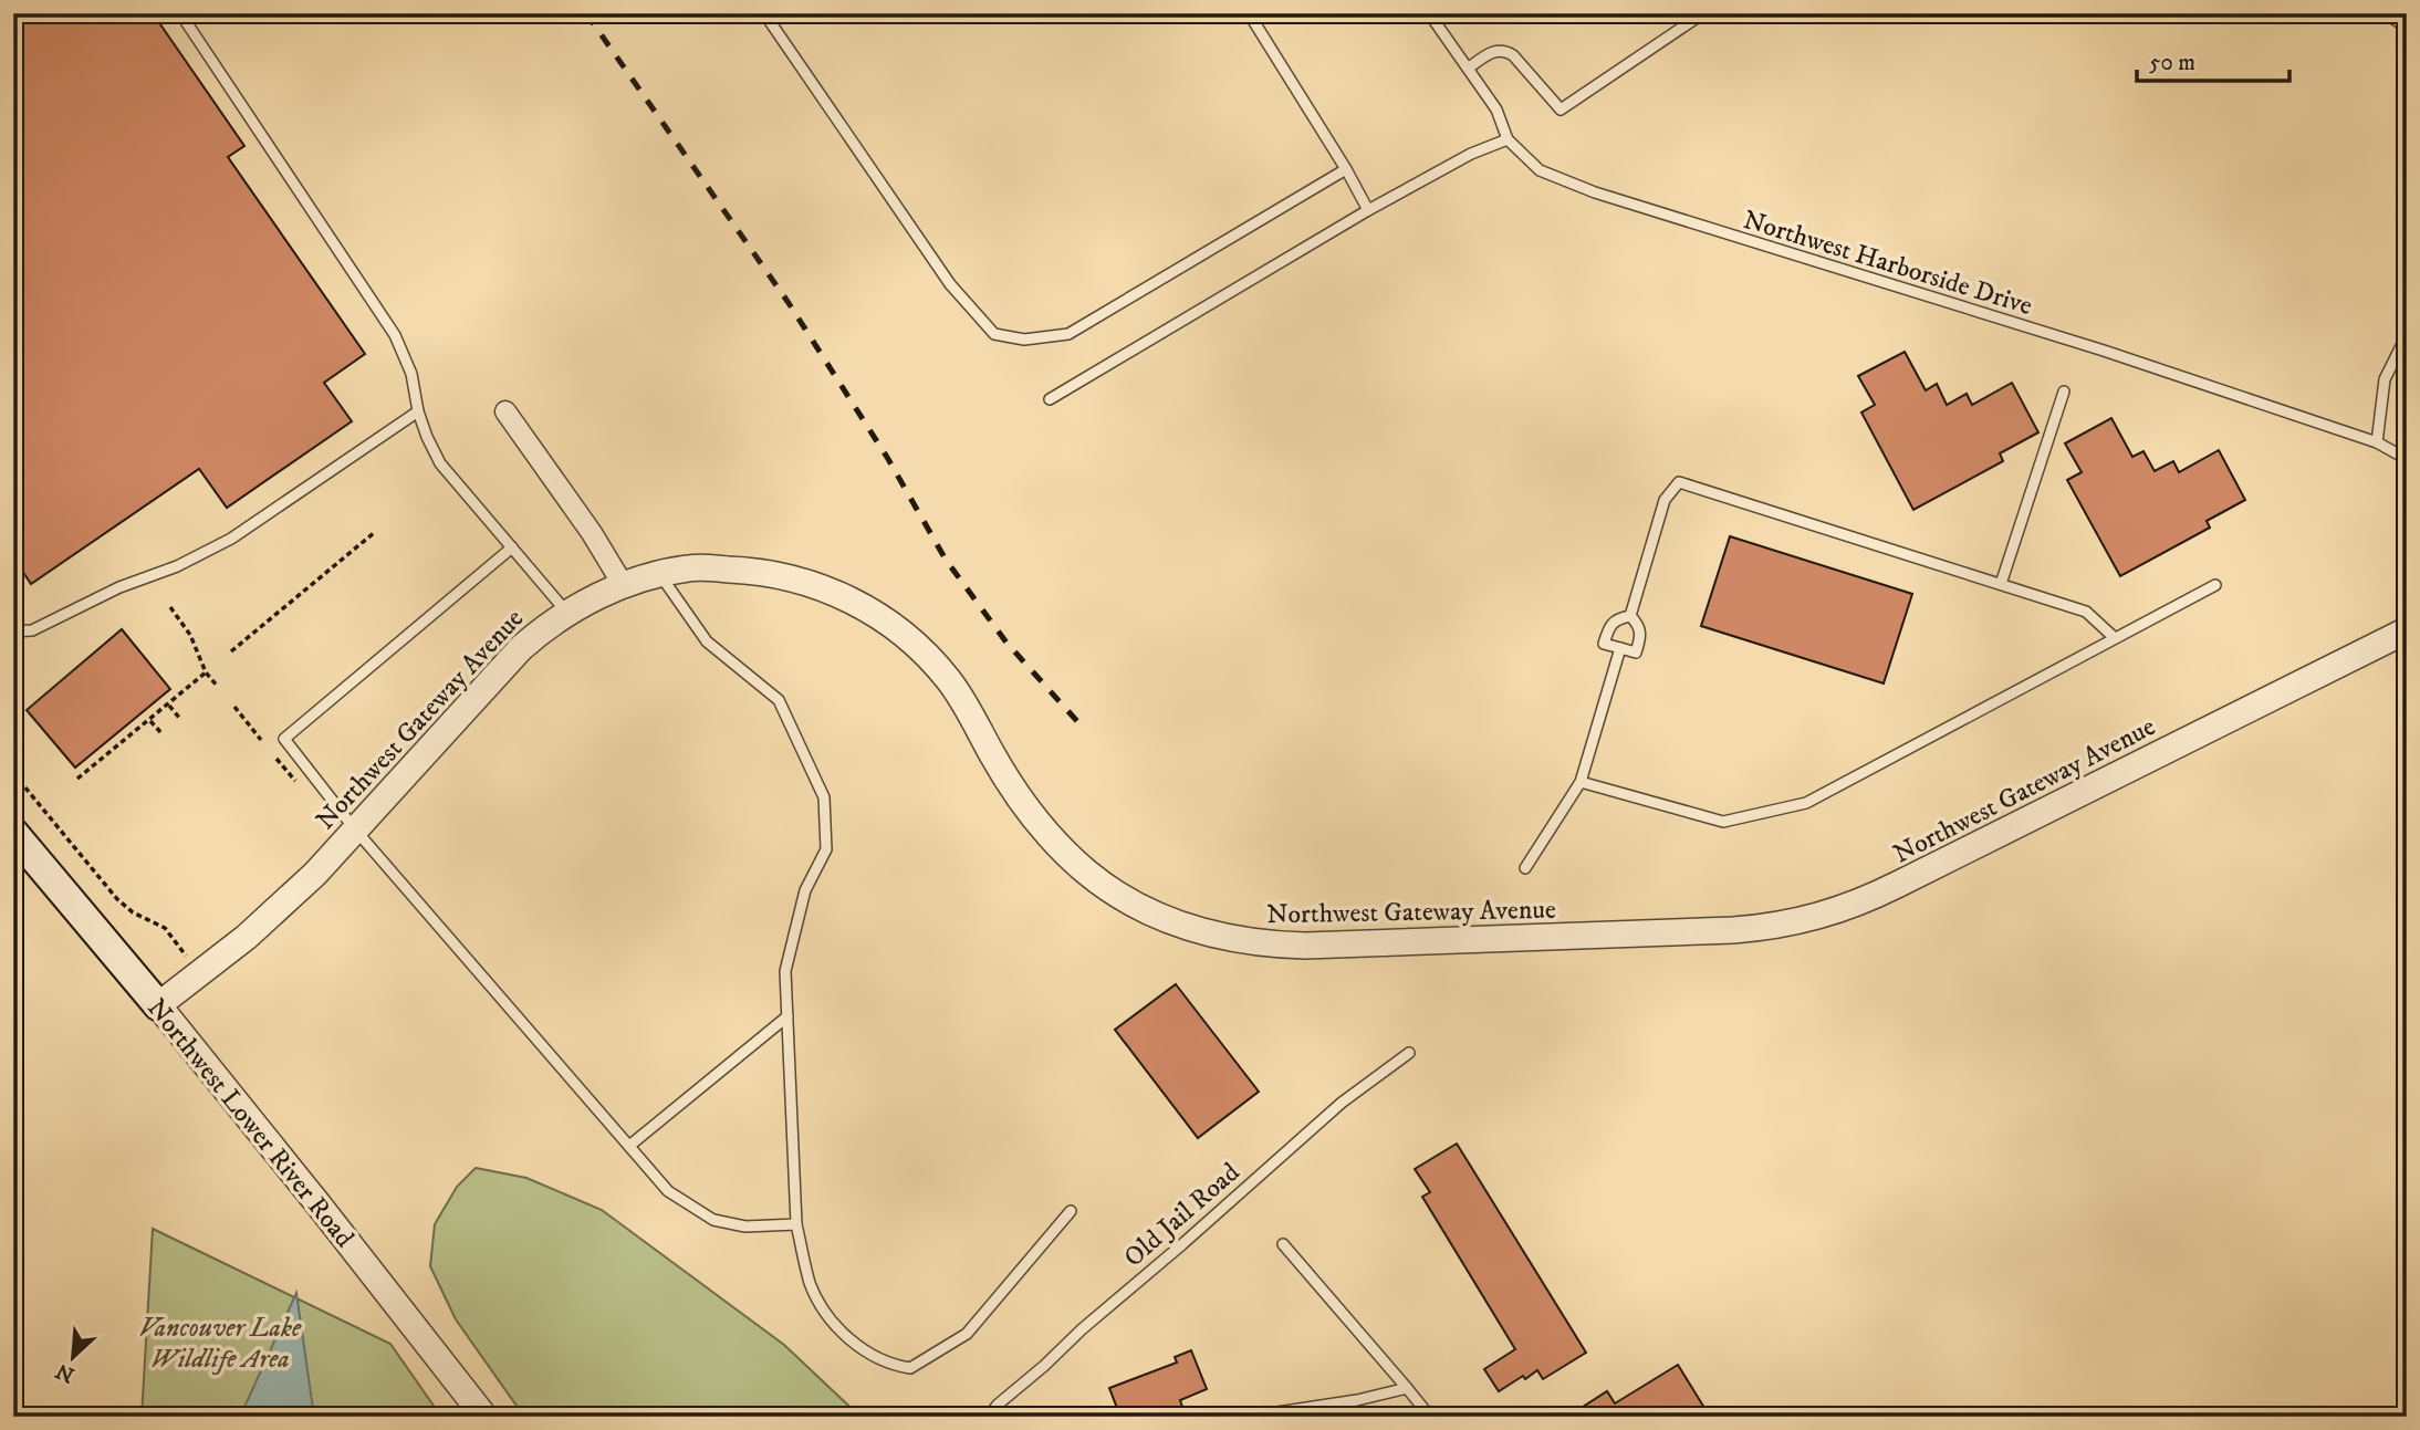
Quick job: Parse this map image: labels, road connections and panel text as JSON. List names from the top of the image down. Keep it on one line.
{"streets":{"main road":["Northwest Lower River Road"],"street":["Northwest Gateway Avenue"],"lane":["Northwest Harborside Drive","Old Jail Road"]},"crossings":[["Northwest Gateway Avenue","Northwest Lower River Road"]],"parks":["Vancouver Lake Wildlife Area"],"scale_bar":"50 m","north":"bottom left"}
